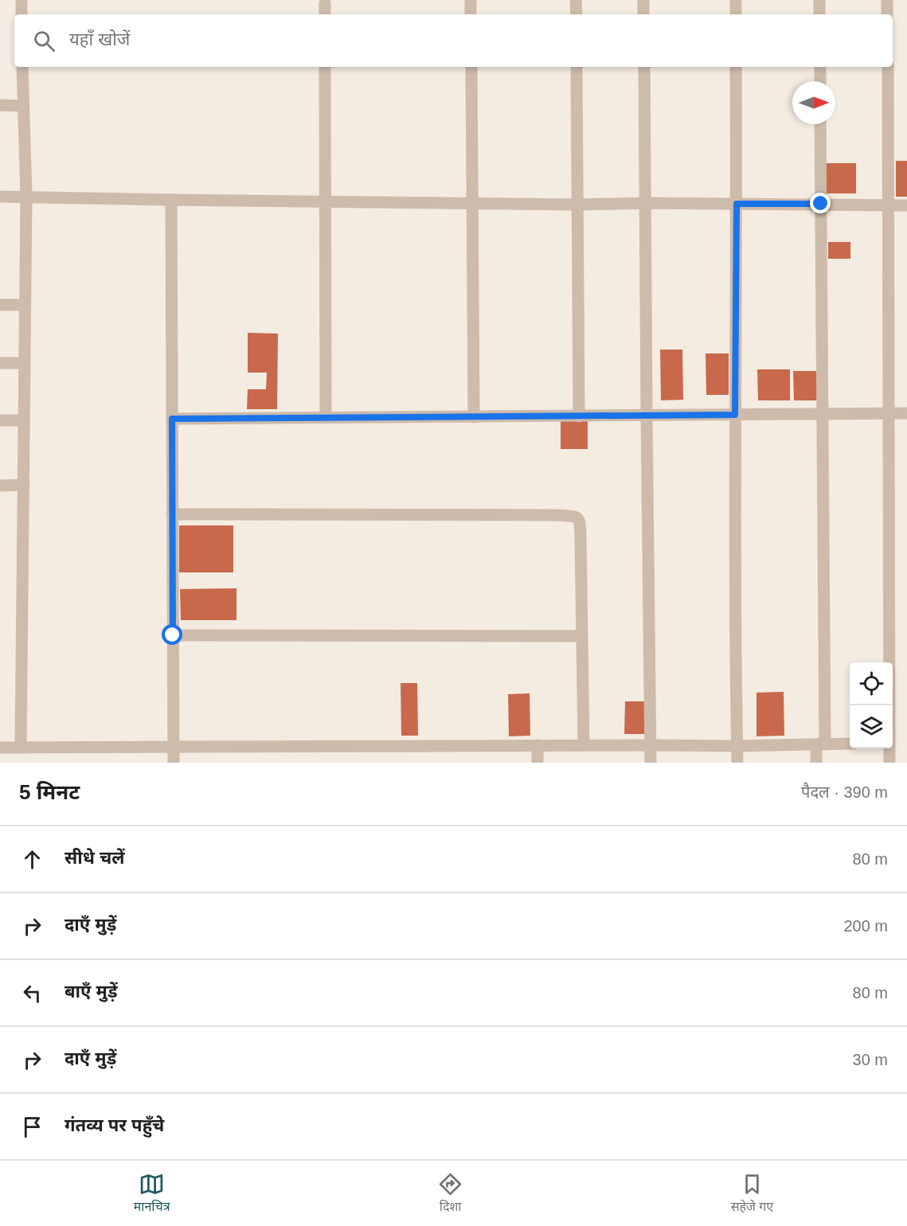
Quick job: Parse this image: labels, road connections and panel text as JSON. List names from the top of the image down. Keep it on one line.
{"north":"right","page":{"search":"यहाँ खोजें","heading":["5 मिनट","पैदल · 390 m"],"list":[["सीधे चलें","80 m"],["दाएँ मुड़ें","200 m"],["बाएँ मुड़ें","80 m"],["दाएँ मुड़ें","30 m"],"गंतव्य पर पहुँचे"],"nav":["मानचित्र","दिशा","सहेजे गए"]}}
